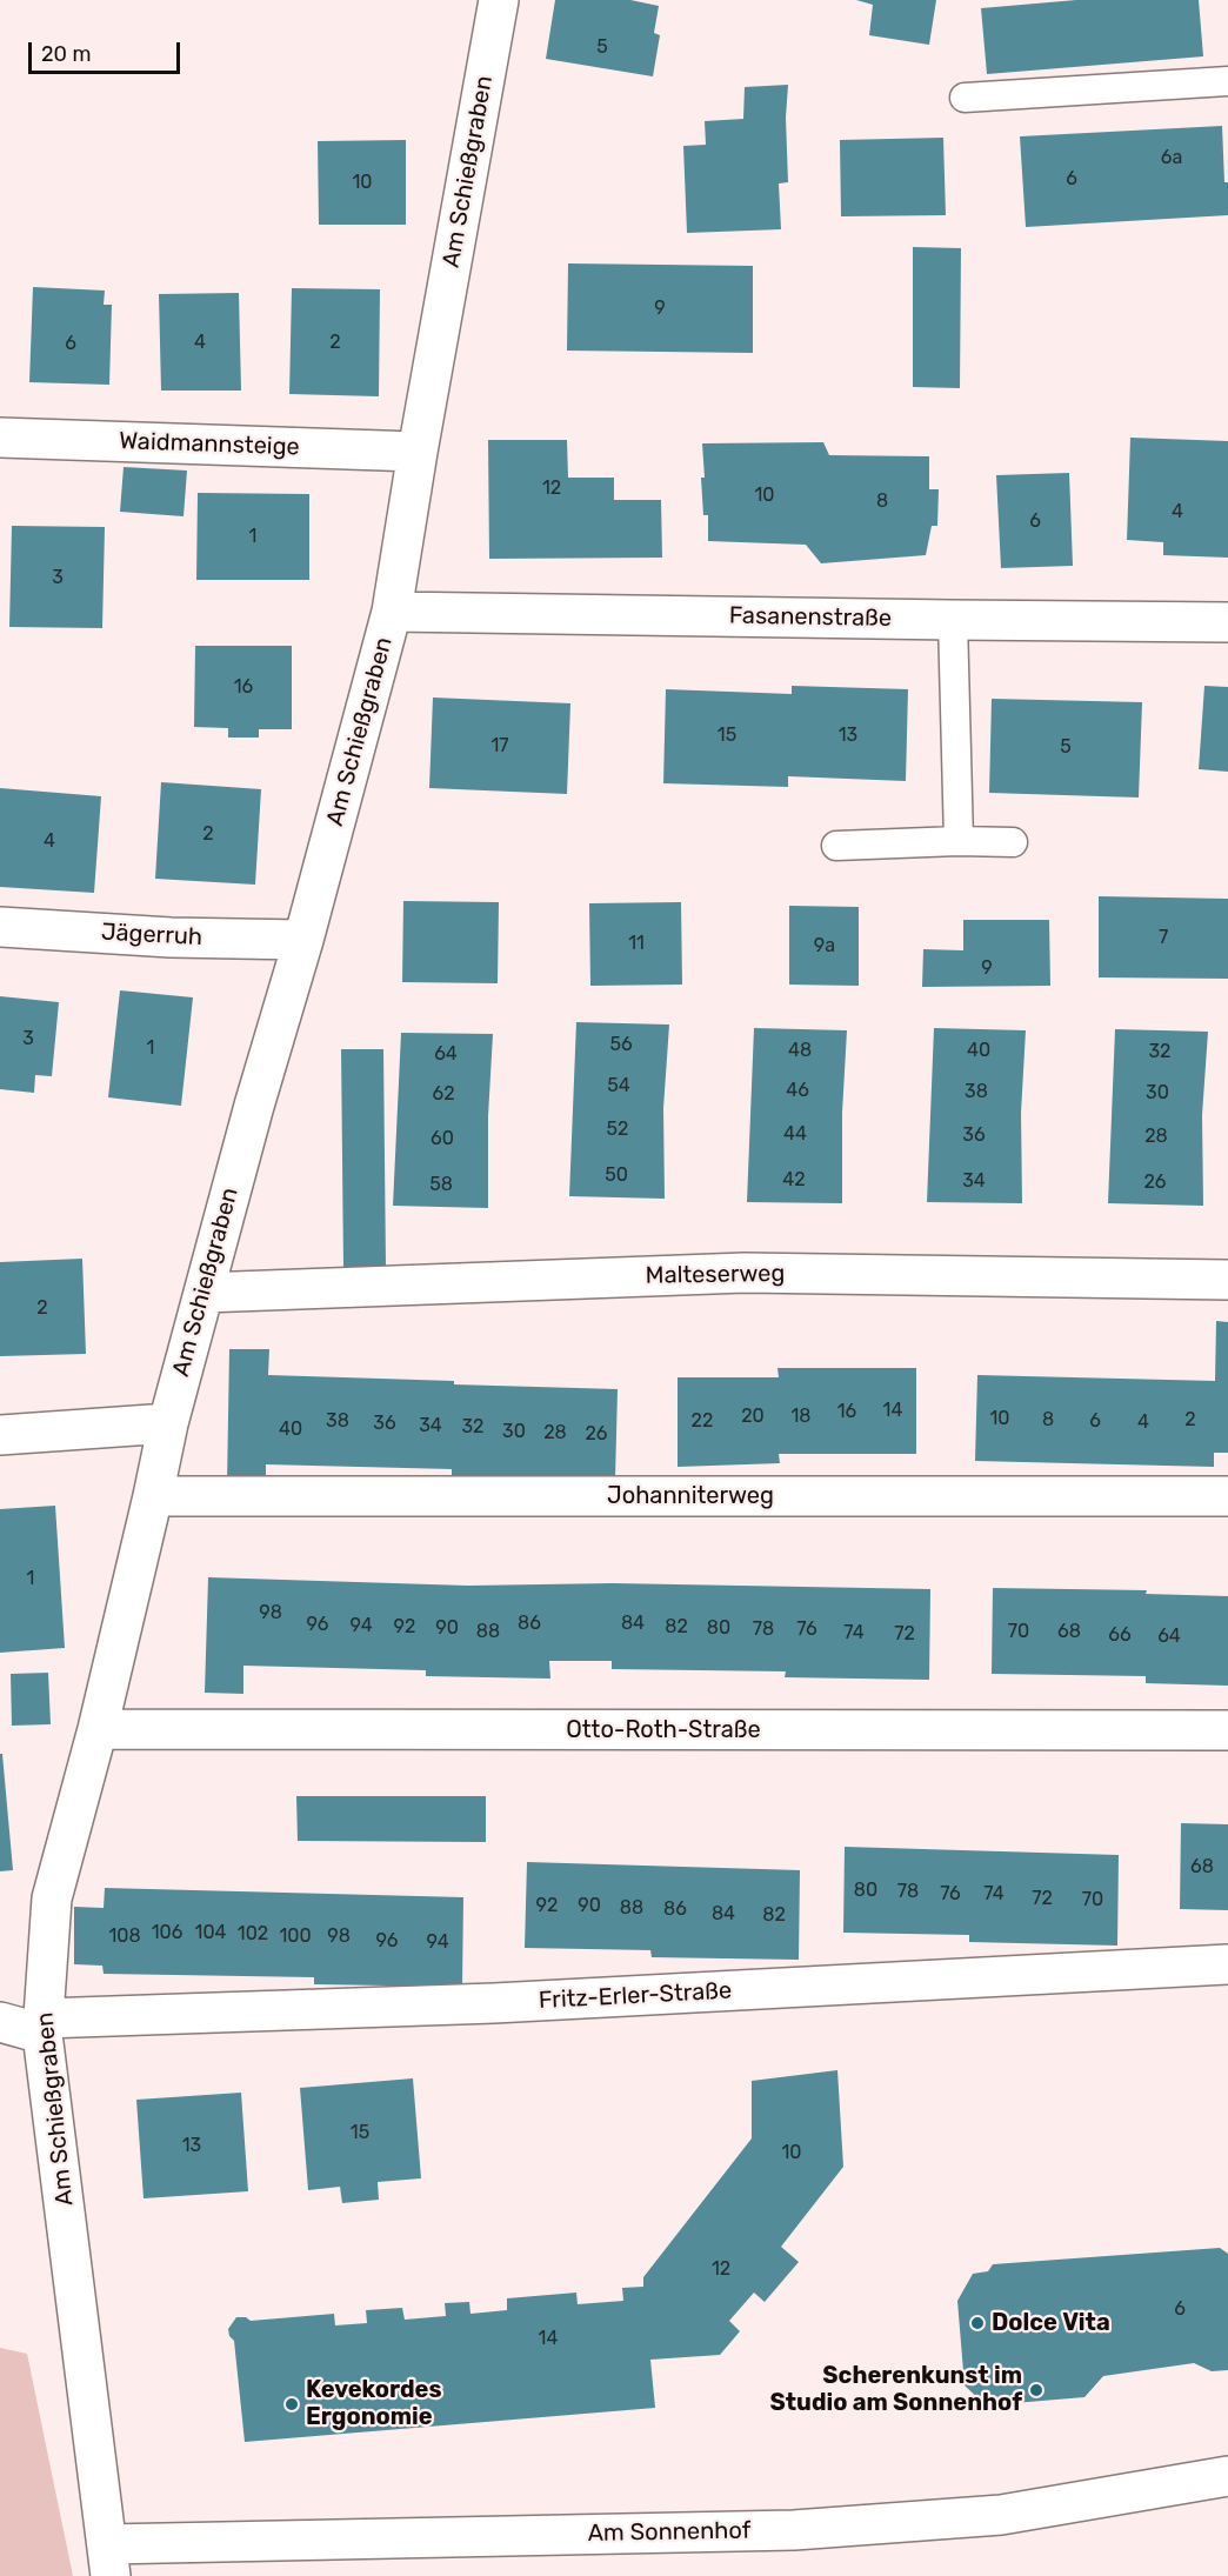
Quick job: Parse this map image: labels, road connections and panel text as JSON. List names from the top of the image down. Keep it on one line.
{"streets":{"street":["Am Schießgraben","Waidmannsteige","Fasanenstraße","Jägerruh","Malteserweg","Johanniterweg","Otto-Roth-Straße","Fritz-Erler-Straße","Am Sonnenhof"]},"crossings":[["Am Schießgraben","Waidmannsteige"],["Am Schießgraben","Fasanenstraße"],["Am Schießgraben","Jägerruh"],["Am Schießgraben","Malteserweg"],["Am Schießgraben","Johanniterweg"],["Am Schießgraben","Otto-Roth-Straße"],["Am Schießgraben","Fritz-Erler-Straße"],["Am Schießgraben","Am Sonnenhof"]],"places":["Dolce Vita","Scherenkunst im Studio am Sonnenhof","Kevekordes Ergonomie"],"house_numbers":["5","6a","6","10","9","4","2","6","12","10","8","4","6","1","3","16","15","13","17","5","2","4","7","11","9a","9","3","56","1","48","40","32","64","54","46","38","30","62","52","44","36","28","60","50","42","34","26","58","2","14","16","20","18","10","8","2","38","22","6","4","36","34","32","40","30","28","26","1","98","86","84","96","94","92","82","90","80","78","76","88","70","68","74","72","66","64","68","80","78","76","74","72","70","92","90","88","86","84","82","106","104","102","108","100","98","96","94","15","13","10","12","6","14"],"scale_bar":"20 m"}
